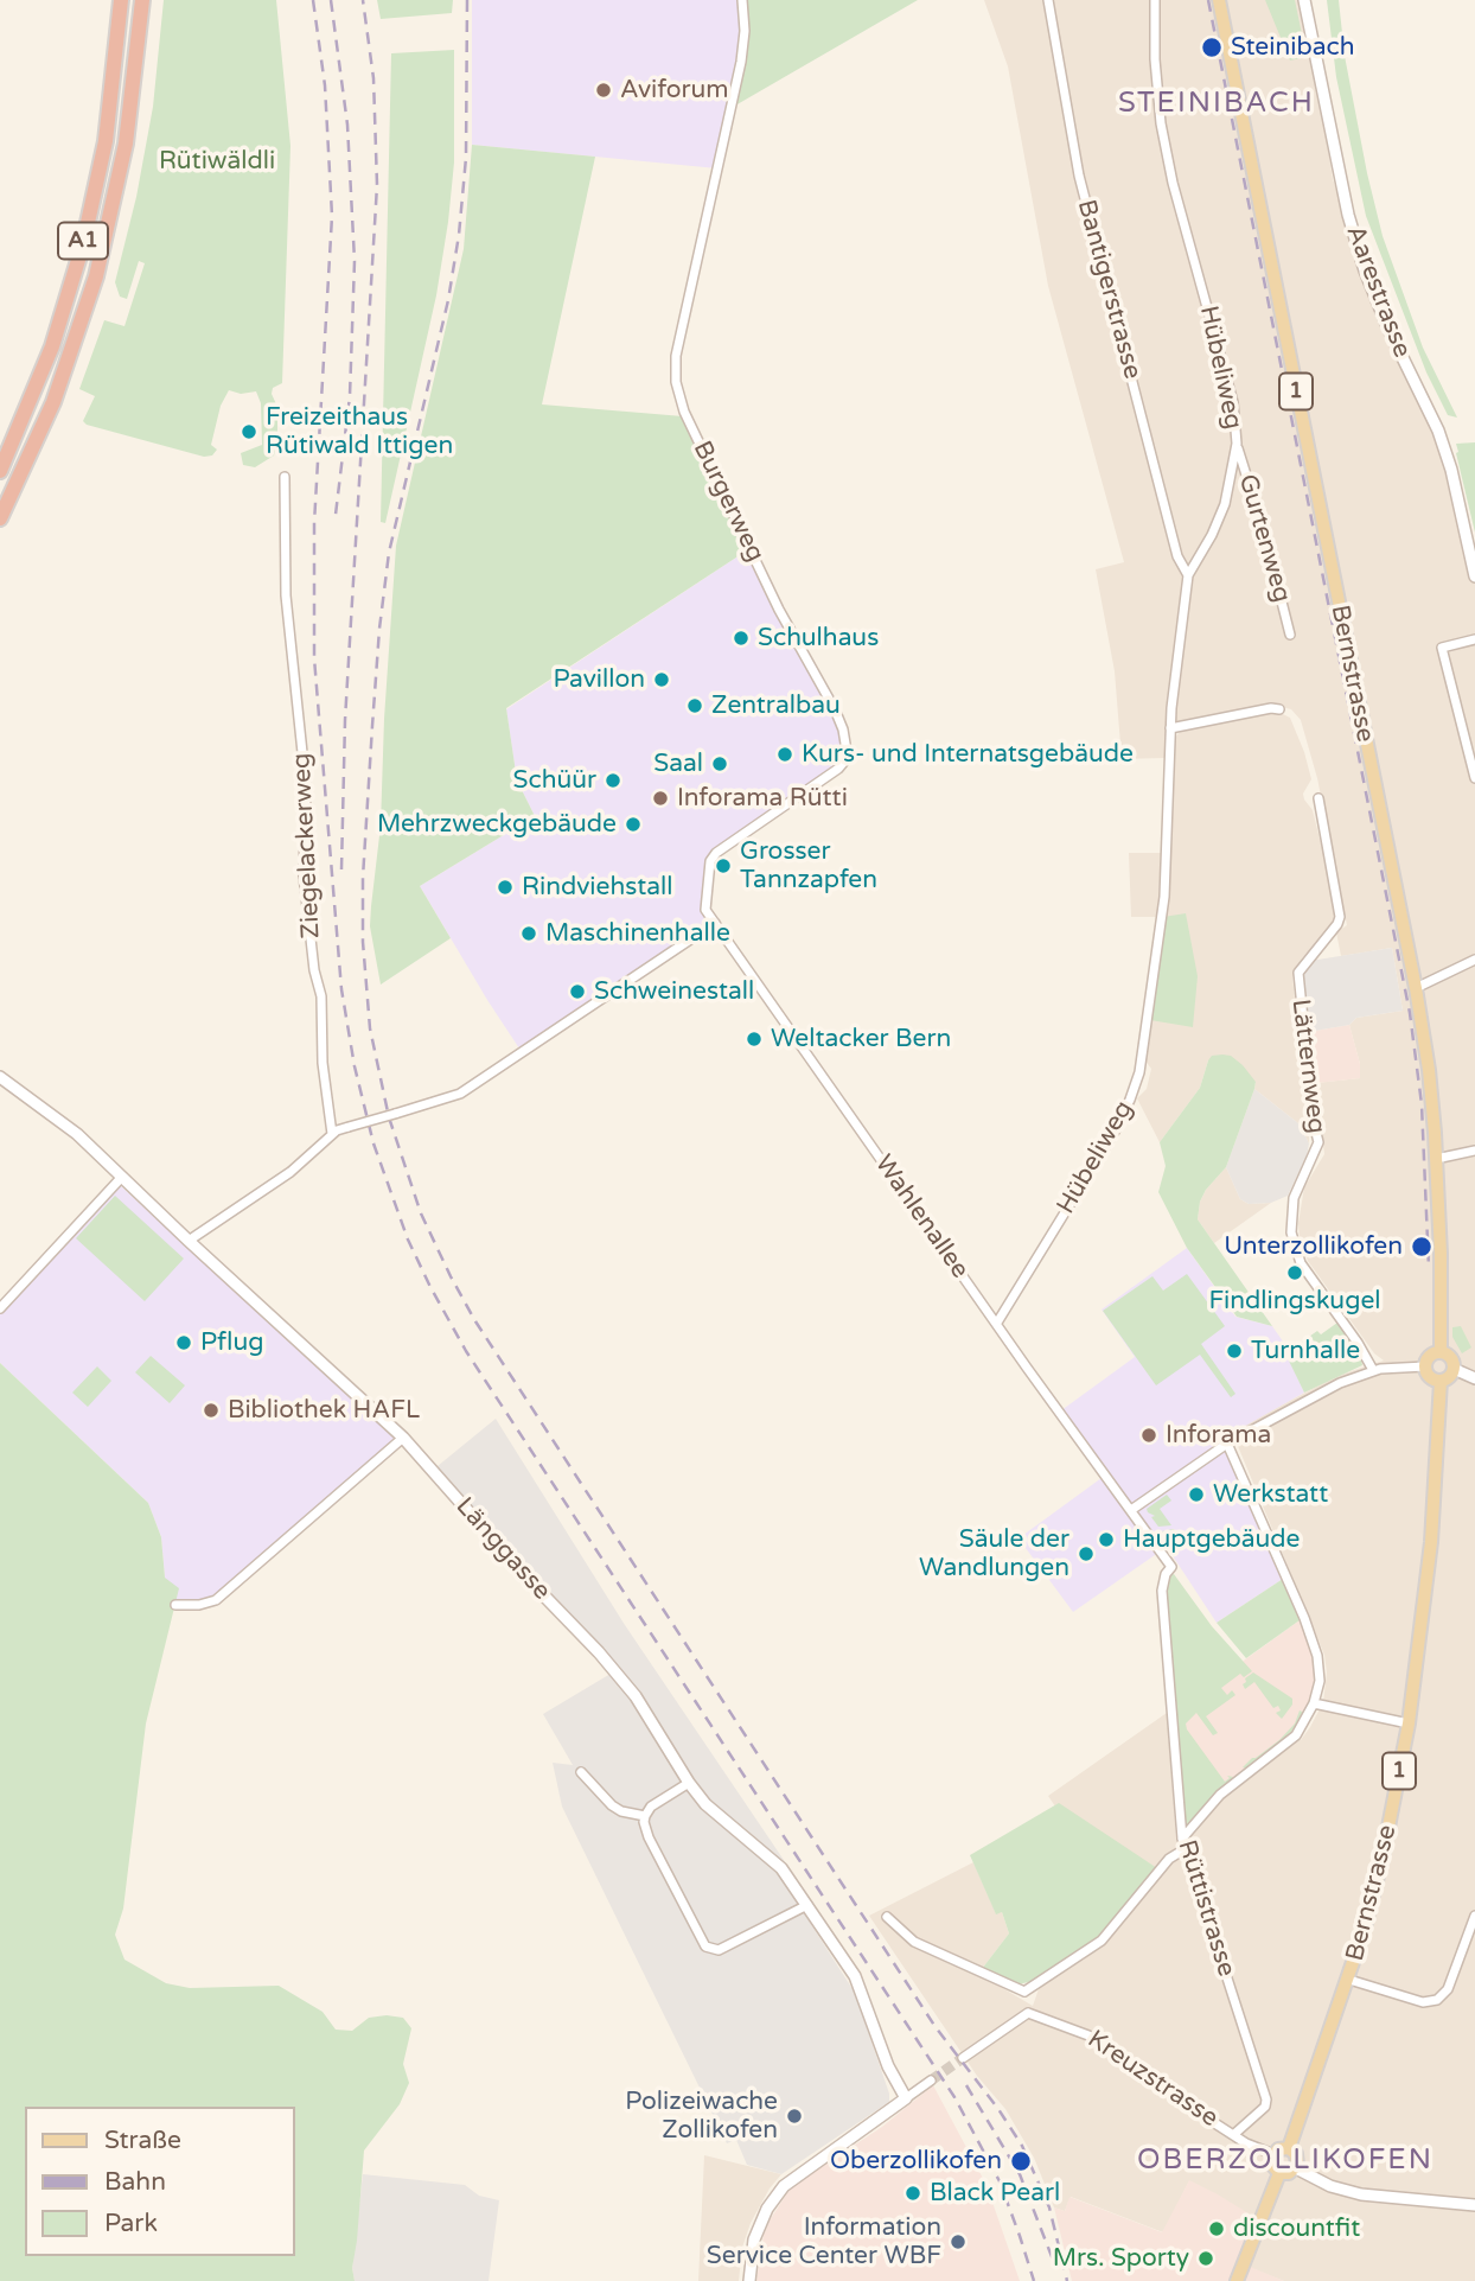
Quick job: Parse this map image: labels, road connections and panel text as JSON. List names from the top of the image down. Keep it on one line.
{"streets":{"highway":["A1"],"main road":["1","Bernstrasse"],"street":["Bantigerstrasse","Aarestrasse","Hübeliweg","Burgerweg","Gurtenweg","Ziegelackerweg","Lätternweg","Wahlenallee","Länggasse","Rüttistrasse","Kreuzstrasse"]},"crossings":[["Bantigerstrasse","Hübeliweg"],["Hübeliweg","Gurtenweg"],["Hübeliweg","Wahlenallee"],["Burgerweg","Wahlenallee"],["Bernstrasse","Kreuzstrasse"],["Wahlenallee","Rüttistrasse"],["Rüttistrasse","Kreuzstrasse"]],"districts":["STEINIBACH","OBERZOLLIKOFEN"],"parks":["Rütiwäldli"],"places":["Steinibach","Aviforum","Freizeithaus Rütiwald Ittigen","Schulhaus","Pavillon","Zentralbau","Kurs- und Internatsgebäude","Saal","Schüür","Inforama Rütti","Mehrzweckgebäude","Grosser Tannzapfen","Rindviehstall","Maschinenhalle","Schweinestall","Weltacker Bern","Unterzollikofen","Findlingskugel","Pflug","Turnhalle","Bibliothek HAFL","Inforama","Werkstatt","Hauptgebäude","Säule der Wandlungen","Polizeiwache Zollikofen","Oberzollikofen","Black Pearl","discountfit","Information Service Center WBF","Mrs. Sporty"],"legend":["Straße","Bahn","Park"]}
